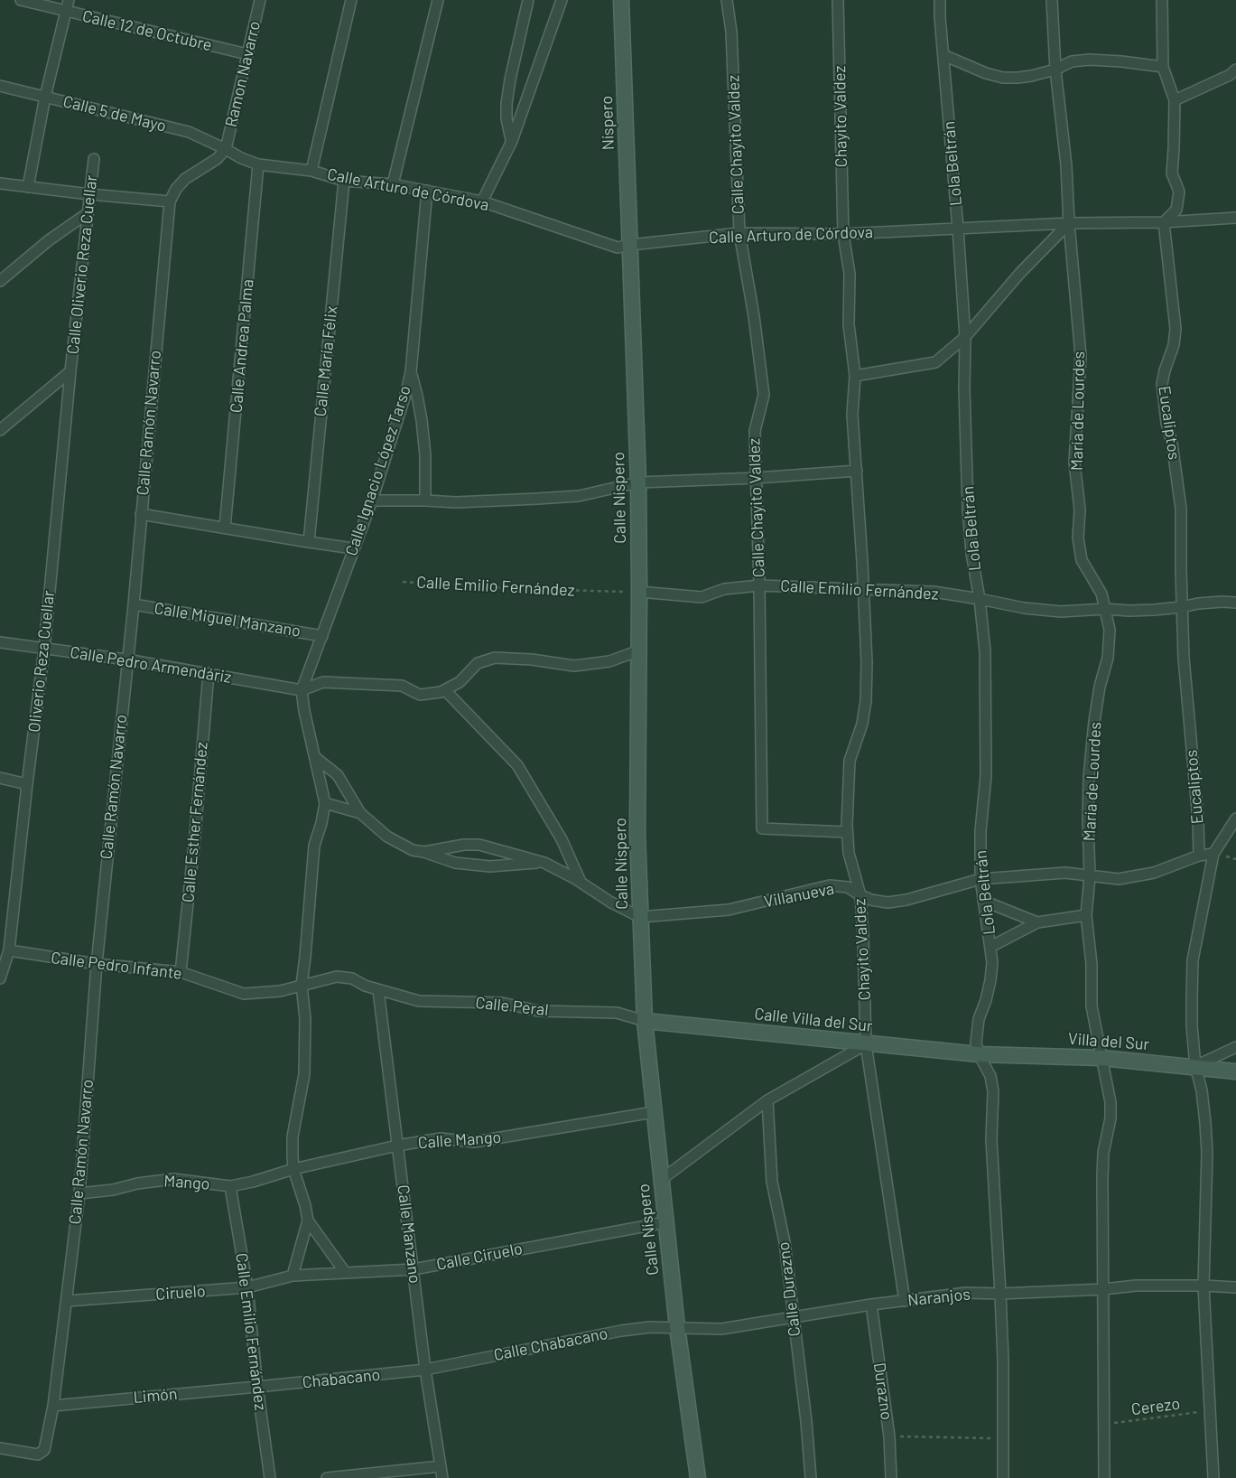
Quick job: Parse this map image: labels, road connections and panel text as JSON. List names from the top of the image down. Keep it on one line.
{"streets":{"street":["Calle 12 de Octubre","Ramon Navarro","Calle 5 de Mayo","Chayito Valdez","Níspero","Calle Chayito Valdez","Lola Beltrán","Calle Arturo de Córdova","Calle Oliverio Reza Cuellar","Calle Andrea Palma","Calle María Félix","María de Lourdes","Calle Ramón Navarro","Eucaliptos","Calle Ignacio López Tarso","Calle Níspero","Calle Emilio Fernández","Calle Miguel Manzano","Oliverio Reza Cuellar","Calle Pedro Armendáriz","Calle Esther Fernández","Villanueva","Calle Pedro Infante","Calle Peral","Calle Villa del Sur","Villa del Sur","Calle Mango","Mango","Calle Manzano","Calle Ciruelo","Calle Durazno","Ciruelo","Naranjos","Calle Chabacano","Chabacano","Durazno","Limón"],"path":["Cerezo"]},"crossings":[["Calle 12 de Octubre","Ramon Navarro"],["Ramon Navarro","Calle 5 de Mayo"],["Ramon Navarro","Calle Arturo de Córdova"],["Ramon Navarro","Calle Ramón Navarro"],["Calle 5 de Mayo","Calle Arturo de Córdova"],["Calle 5 de Mayo","Calle Ramón Navarro"],["Chayito Valdez","Calle Chayito Valdez"],["Chayito Valdez","Calle Arturo de Córdova"],["Chayito Valdez","Calle Emilio Fernández"],["Chayito Valdez","Villanueva"],["Chayito Valdez","Calle Villa del Sur"],["Chayito Valdez","Naranjos"],["Níspero","Calle Arturo de Córdova"],["Níspero","Calle Níspero"],["Calle Chayito Valdez","Calle Arturo de Córdova"],["Calle Chayito Valdez","Calle Emilio Fernández"],["Lola Beltrán","Calle Arturo de Córdova"],["Lola Beltrán","Calle Emilio Fernández"],["Lola Beltrán","Villanueva"],["Lola Beltrán","Calle Villa del Sur"],["Lola Beltrán","Villa del Sur"],["Calle Arturo de Córdova","Calle Andrea Palma"],["Calle Arturo de Córdova","Calle María Félix"],["Calle Arturo de Córdova","María de Lourdes"],["Calle Arturo de Córdova","Calle Ramón Navarro"],["Calle Arturo de Córdova","Eucaliptos"],["Calle Arturo de Córdova","Calle Ignacio López Tarso"],["Calle Arturo de Córdova","Calle Níspero"],["Calle Oliverio Reza Cuellar","Oliverio Reza Cuellar"],["María de Lourdes","Calle Emilio Fernández"],["María de Lourdes","Villanueva"],["María de Lourdes","Villa del Sur"],["María de Lourdes","Naranjos"],["María de Lourdes","Cerezo"],["Calle Ramón Navarro","Calle Miguel Manzano"],["Calle Ramón Navarro","Calle Pedro Armendáriz"],["Calle Ramón Navarro","Calle Pedro Infante"],["Calle Ramón Navarro","Mango"],["Calle Ramón Navarro","Ciruelo"],["Calle Ramón Navarro","Limón"],["Eucaliptos","Calle Emilio Fernández"],["Eucaliptos","Villanueva"],["Calle Ignacio López Tarso","Calle Miguel Manzano"],["Calle Ignacio López Tarso","Calle Pedro Armendáriz"],["Calle Níspero","Calle Emilio Fernández"],["Calle Níspero","Villanueva"],["Calle Níspero","Calle Peral"],["Calle Níspero","Calle Villa del Sur"],["Calle Níspero","Calle Mango"],["Calle Níspero","Calle Ciruelo"],["Calle Níspero","Naranjos"],["Calle Níspero","Calle Chabacano"],["Calle Emilio Fernández","Mango"],["Calle Emilio Fernández","Ciruelo"],["Calle Emilio Fernández","Chabacano"],["Calle Emilio Fernández","Limón"],["Oliverio Reza Cuellar","Calle Pedro Armendáriz"],["Oliverio Reza Cuellar","Calle Pedro Infante"],["Calle Pedro Armendáriz","Calle Esther Fernández"],["Calle Esther Fernández","Calle Pedro Infante"],["Calle Pedro Infante","Calle Peral"],["Calle Pedro Infante","Calle Manzano"],["Calle Peral","Calle Villa del Sur"],["Calle Peral","Calle Manzano"],["Calle Villa del Sur","Villa del Sur"],["Calle Mango","Mango"],["Calle Mango","Calle Manzano"],["Calle Manzano","Calle Ciruelo"],["Calle Manzano","Calle Chabacano"],["Calle Manzano","Chabacano"],["Calle Ciruelo","Ciruelo"],["Calle Durazno","Naranjos"],["Naranjos","Calle Chabacano"],["Naranjos","Durazno"],["Calle Chabacano","Chabacano"],["Chabacano","Limón"]]}
